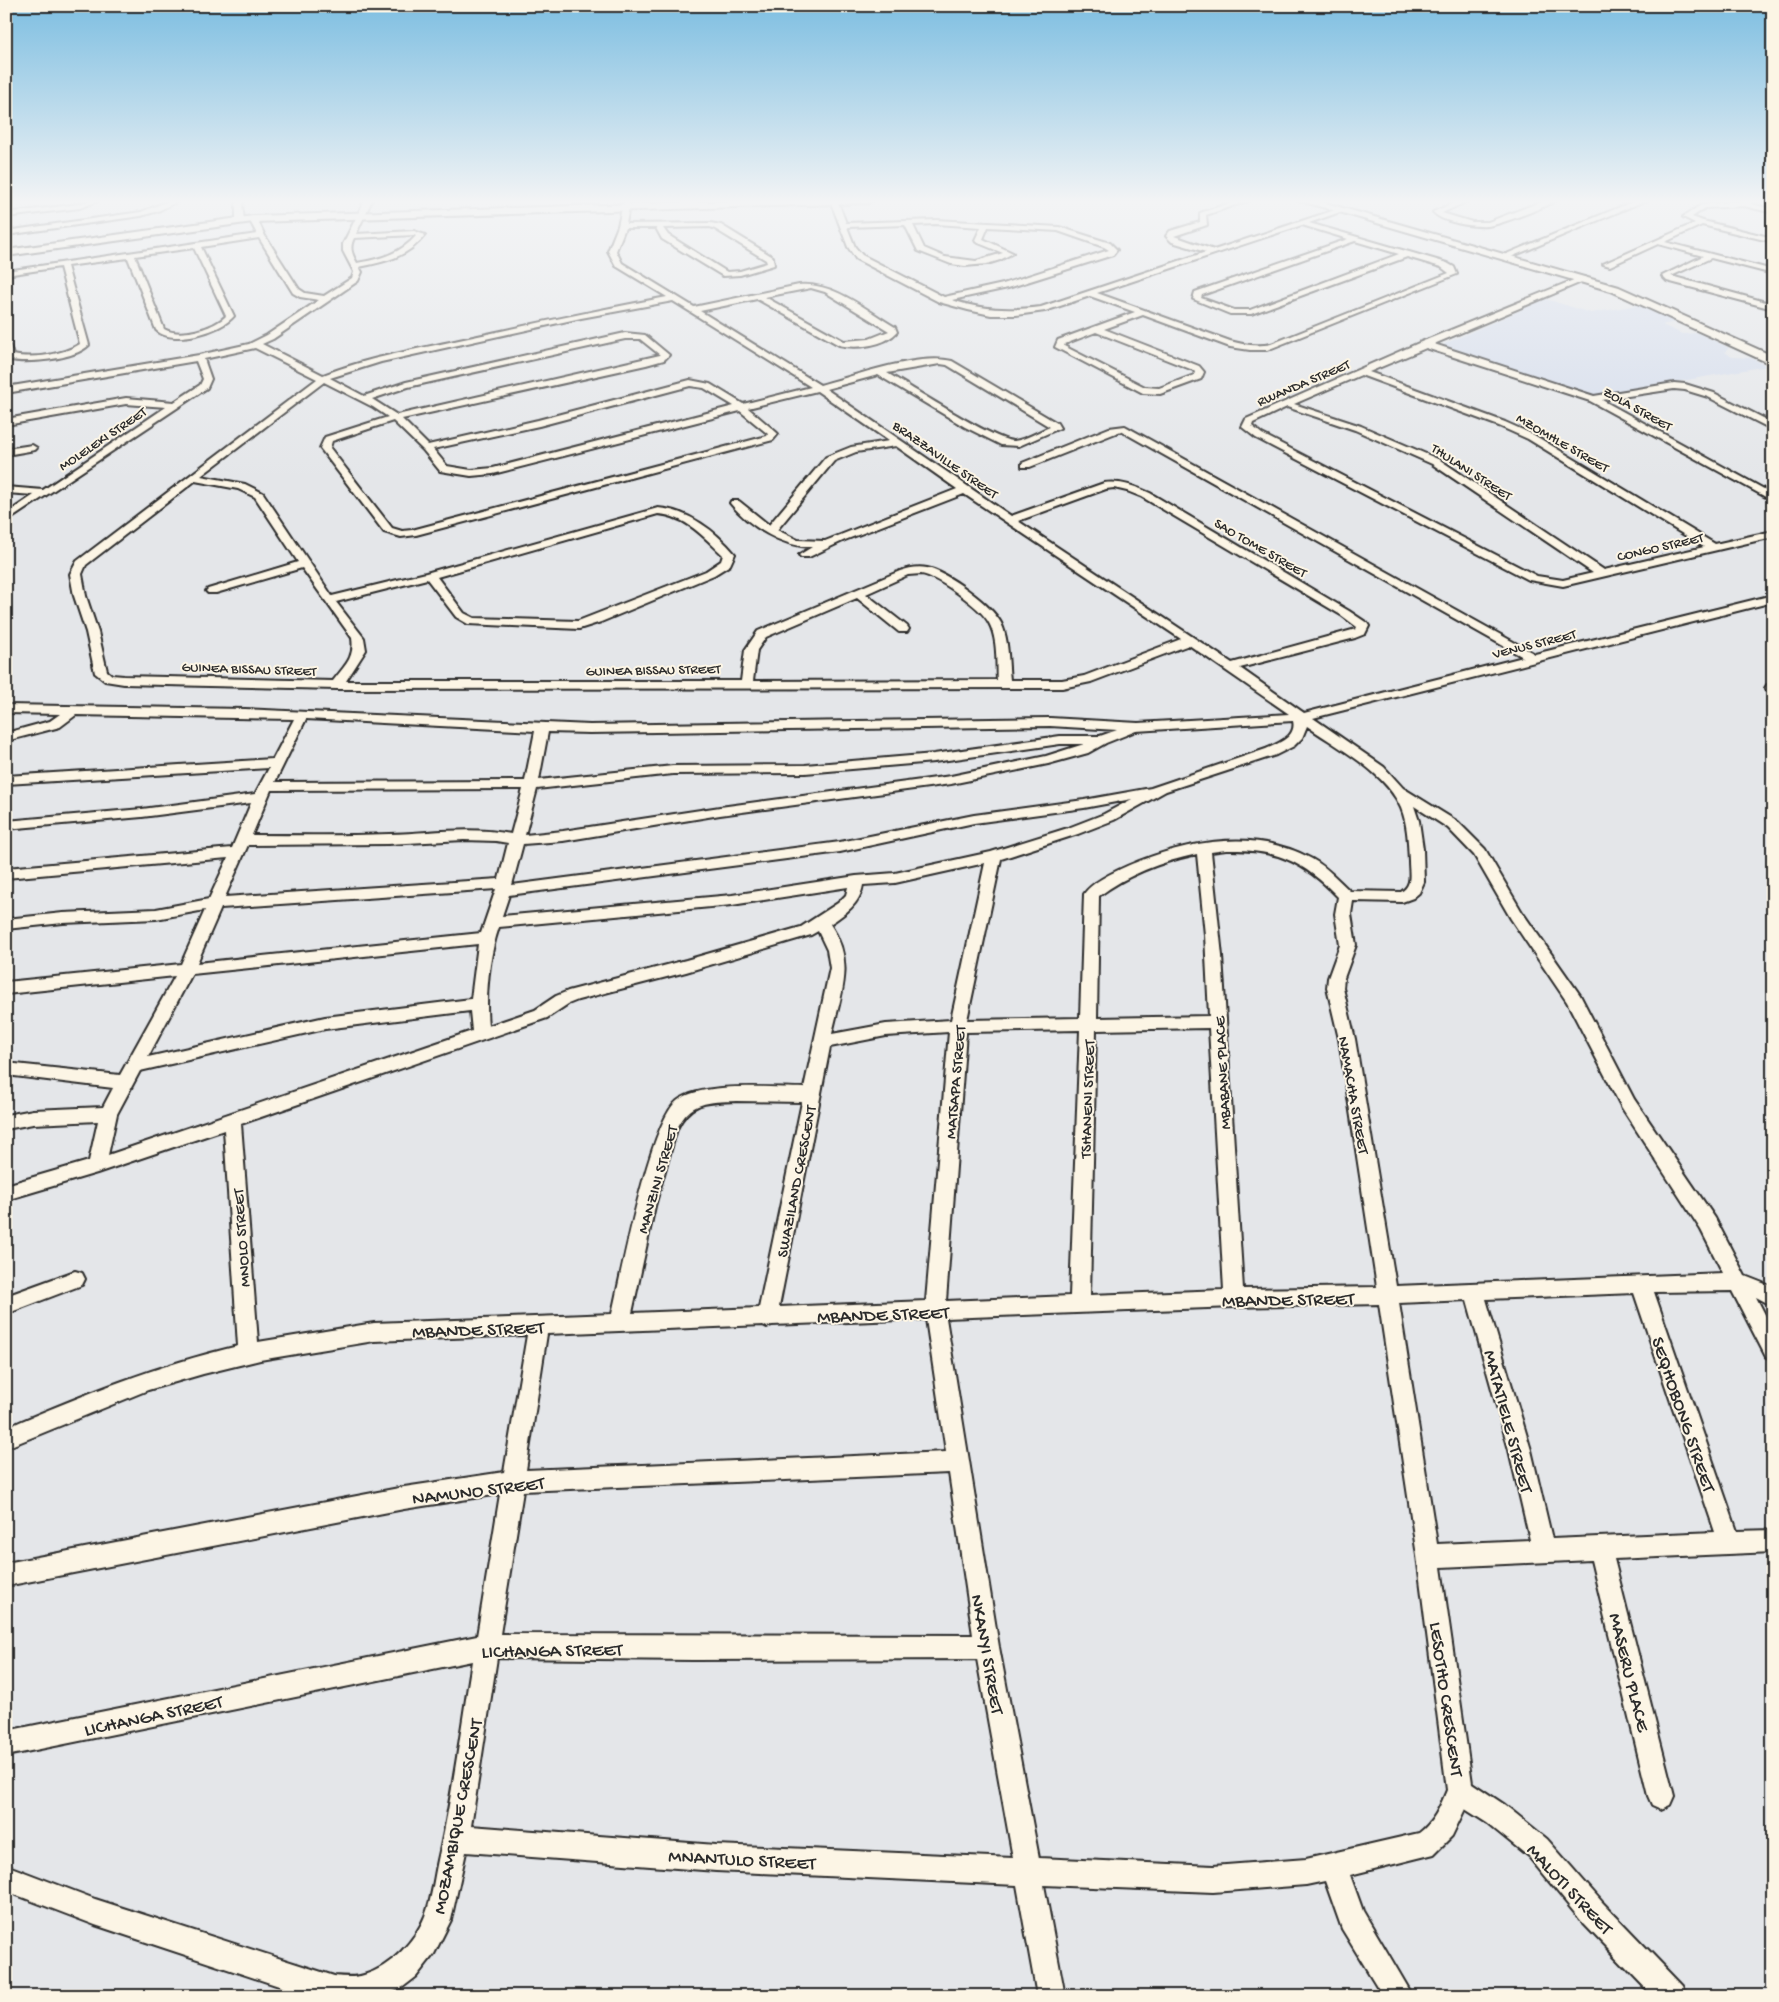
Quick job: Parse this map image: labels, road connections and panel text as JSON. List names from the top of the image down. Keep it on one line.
{"streets":{"street":["RWANDA STREET","ZOLA STREET","MOLELEKI STREET","MZOMHLE STREET","BRAZZAVILLE STREET","THULANI STREET","CONGO STREET","SAO TOME STREET","VENUS STREET","GUINEA BISSAU STREET","MBABANE PLACE","MATSAPA STREET","NAMACHA STREET","TSHANENI STREET","MANZINI STREET","SWAZILAND CRESCENT","MNOLO STREET","MBANDE STREET","SEQHOBONG STREET","MATATIELE STREET","NAMUNO STREET","LICHANGA STREET","NKANYI STREET","MASERU PLACE","LESOTHO CRESCENT","MOZAMBIQUE CRESCENT","MNANTULO STREET","MALOTI STREET"]},"crossings":[["RWANDA STREET","ZOLA STREET"],["RWANDA STREET","MZOMHLE STREET"],["RWANDA STREET","THULANI STREET"],["RWANDA STREET","CONGO STREET"],["MZOMHLE STREET","CONGO STREET"],["BRAZZAVILLE STREET","SAO TOME STREET"],["BRAZZAVILLE STREET","VENUS STREET"],["BRAZZAVILLE STREET","GUINEA BISSAU STREET"],["THULANI STREET","CONGO STREET"],["MBABANE PLACE","TSHANENI STREET"],["MBABANE PLACE","MBANDE STREET"],["MATSAPA STREET","MBANDE STREET"],["MATSAPA STREET","NKANYI STREET"],["NAMACHA STREET","MBANDE STREET"],["NAMACHA STREET","LESOTHO CRESCENT"],["TSHANENI STREET","MBANDE STREET"],["MANZINI STREET","SWAZILAND CRESCENT"],["MANZINI STREET","MBANDE STREET"],["SWAZILAND CRESCENT","MBANDE STREET"],["MNOLO STREET","MBANDE STREET"],["MBANDE STREET","SEQHOBONG STREET"],["MBANDE STREET","MATATIELE STREET"],["MBANDE STREET","NKANYI STREET"],["MBANDE STREET","LESOTHO CRESCENT"],["MBANDE STREET","MOZAMBIQUE CRESCENT"],["NAMUNO STREET","NKANYI STREET"],["NAMUNO STREET","MOZAMBIQUE CRESCENT"],["LICHANGA STREET","NKANYI STREET"],["LICHANGA STREET","MOZAMBIQUE CRESCENT"],["NKANYI STREET","LESOTHO CRESCENT"],["NKANYI STREET","MNANTULO STREET"],["LESOTHO CRESCENT","MNANTULO STREET"],["LESOTHO CRESCENT","MALOTI STREET"],["MOZAMBIQUE CRESCENT","MNANTULO STREET"]]}
